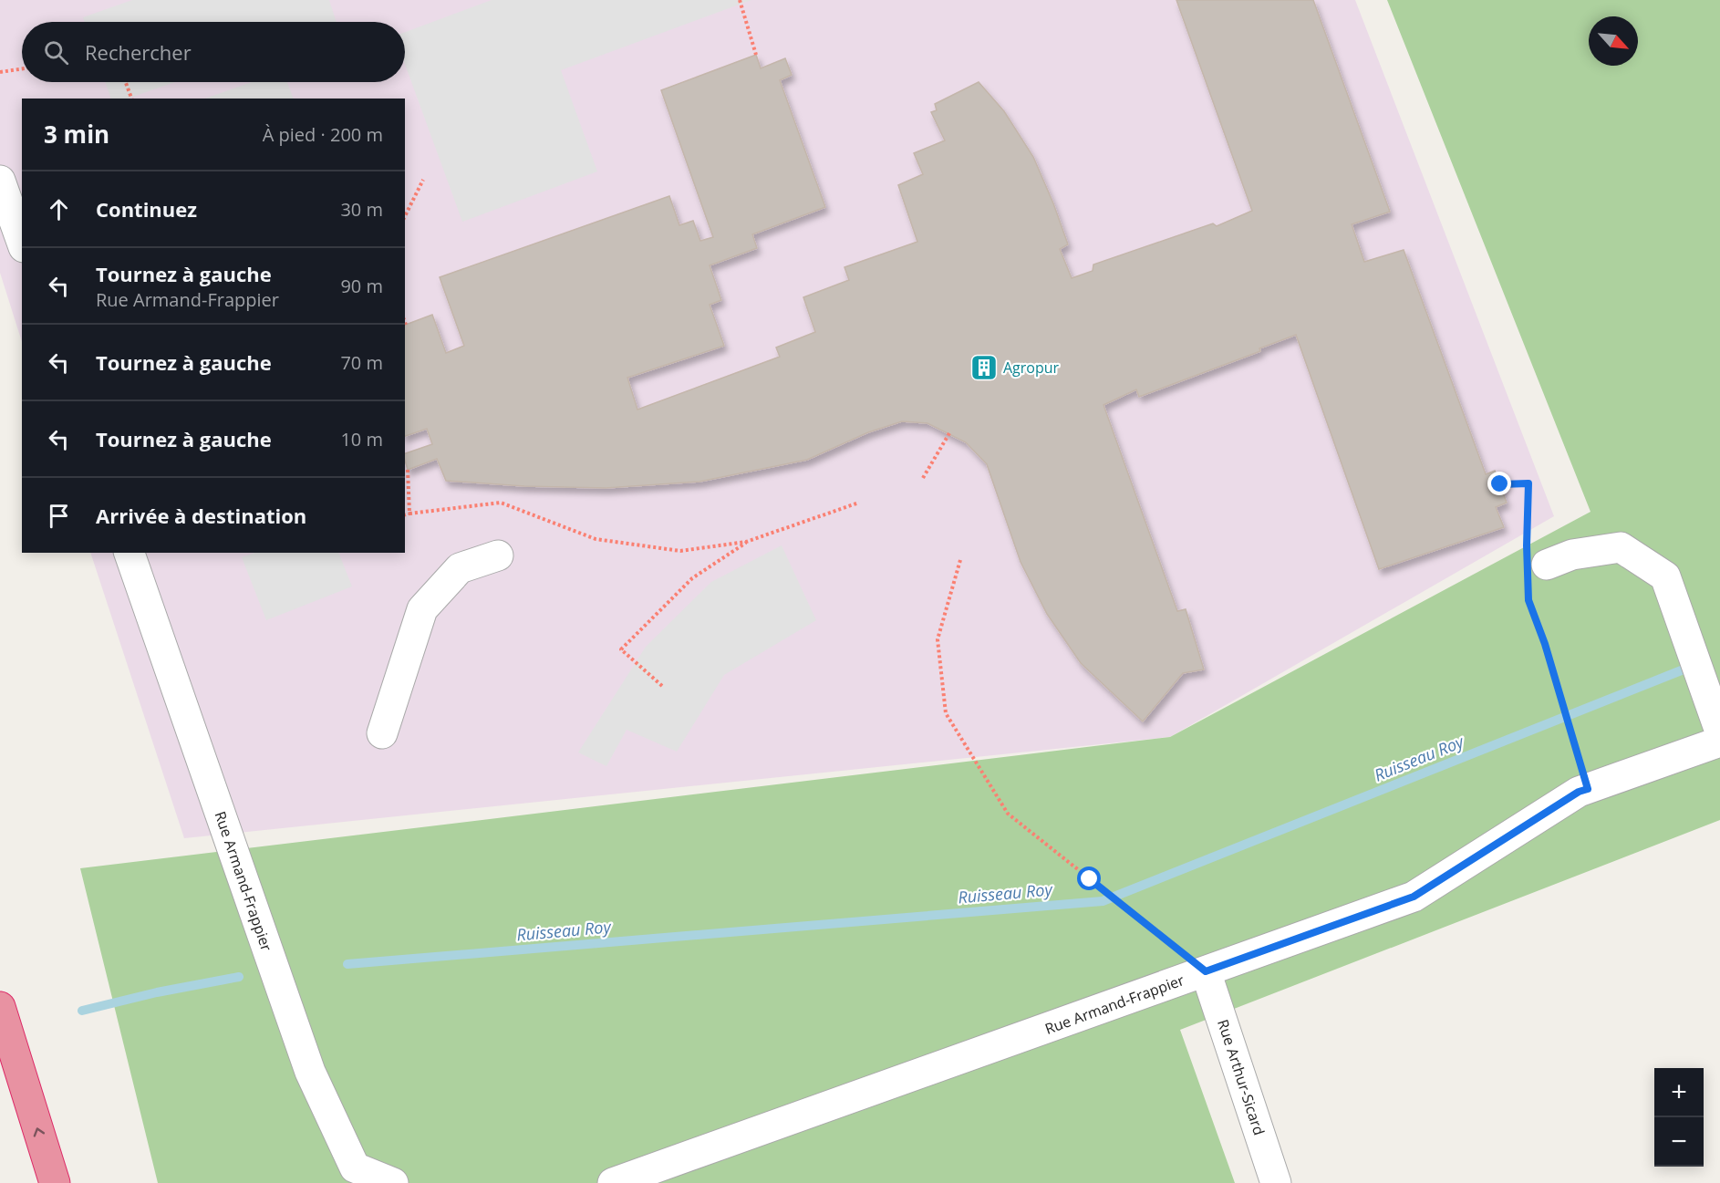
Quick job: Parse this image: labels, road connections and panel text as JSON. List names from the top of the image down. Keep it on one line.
{"streets":{"street":["Rue Armand-Frappier","Rue Arthur-Sicard"]},"crossings":[["Rue Armand-Frappier","Rue Arthur-Sicard"]],"water":["Ruisseau Roy"],"places":{"building":["Agropur"]},"north":"bottom right","page":{"search":"Rechercher","heading":["3 min","À pied · 200 m"],"list":[["Continuez","30 m"],["Tournez à gauche","Rue Armand-Frappier","90 m"],["Tournez à gauche","70 m"],["Tournez à gauche","10 m"],"Arrivée à destination"],"map_buttons":["+","−"]}}
